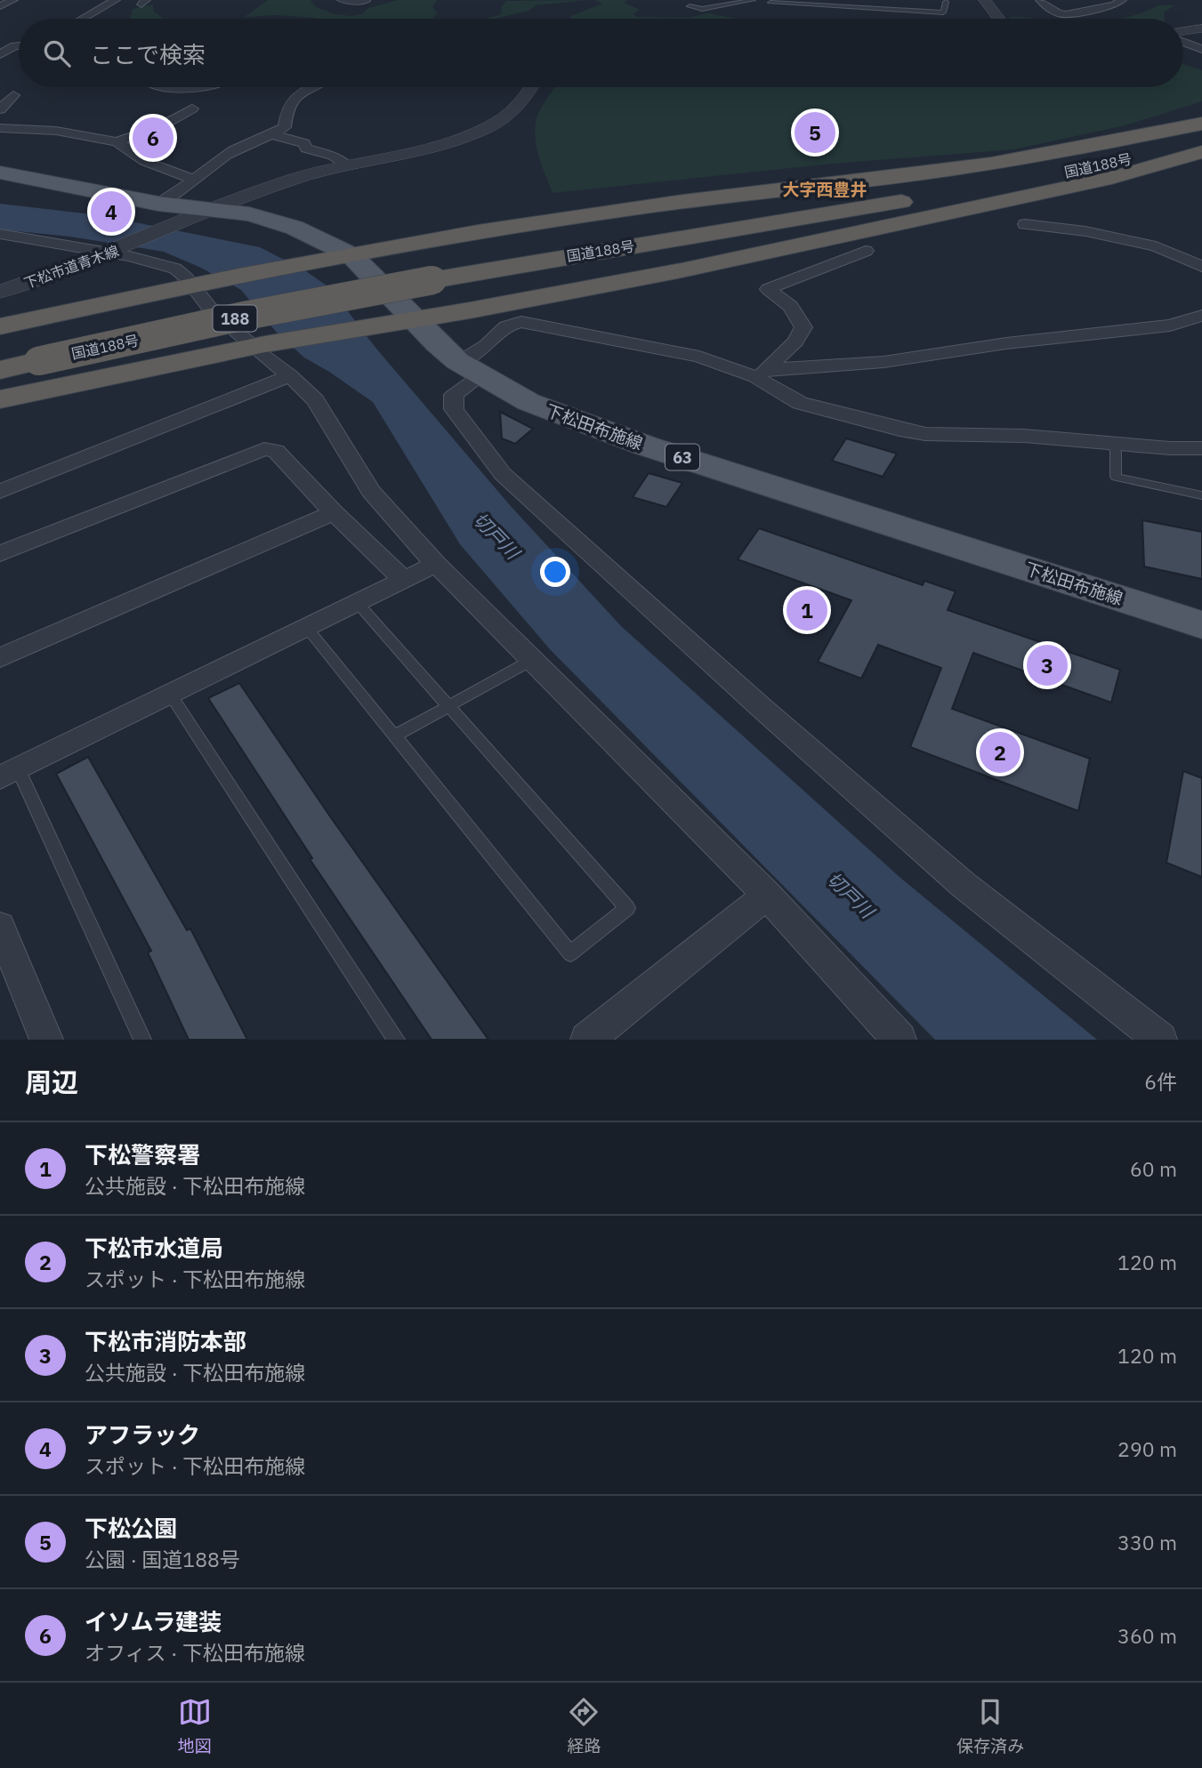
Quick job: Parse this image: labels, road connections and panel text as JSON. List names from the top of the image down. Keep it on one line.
{"streets":{"highway":["国道188号","188"],"main road":["下松田布施線","63"],"street":["下松市道青木線"]},"crossings":[["下松市道青木線","下松田布施線"]],"districts":["大字西豊井"],"water":["切戸川"],"page":{"search":"ここで検索","pins":["5","6","4","1","3","2"],"heading":["周辺","6件"],"list":[{"mark":"1","name":"下松警察署","note":"公共施設 · 下松田布施線","value":"60 m"},{"mark":"2","name":"下松市水道局","note":"スポット · 下松田布施線","value":"120 m"},{"mark":"3","name":"下松市消防本部","note":"公共施設 · 下松田布施線","value":"120 m"},{"mark":"4","name":"アフラック","note":"スポット · 下松田布施線","value":"290 m"},{"mark":"5","name":"下松公園","note":"公園 · 国道188号","value":"330 m"},{"mark":"6","name":"イソムラ建装","note":"オフィス · 下松田布施線","value":"360 m"}],"nav":["地図","経路","保存済み"]}}
